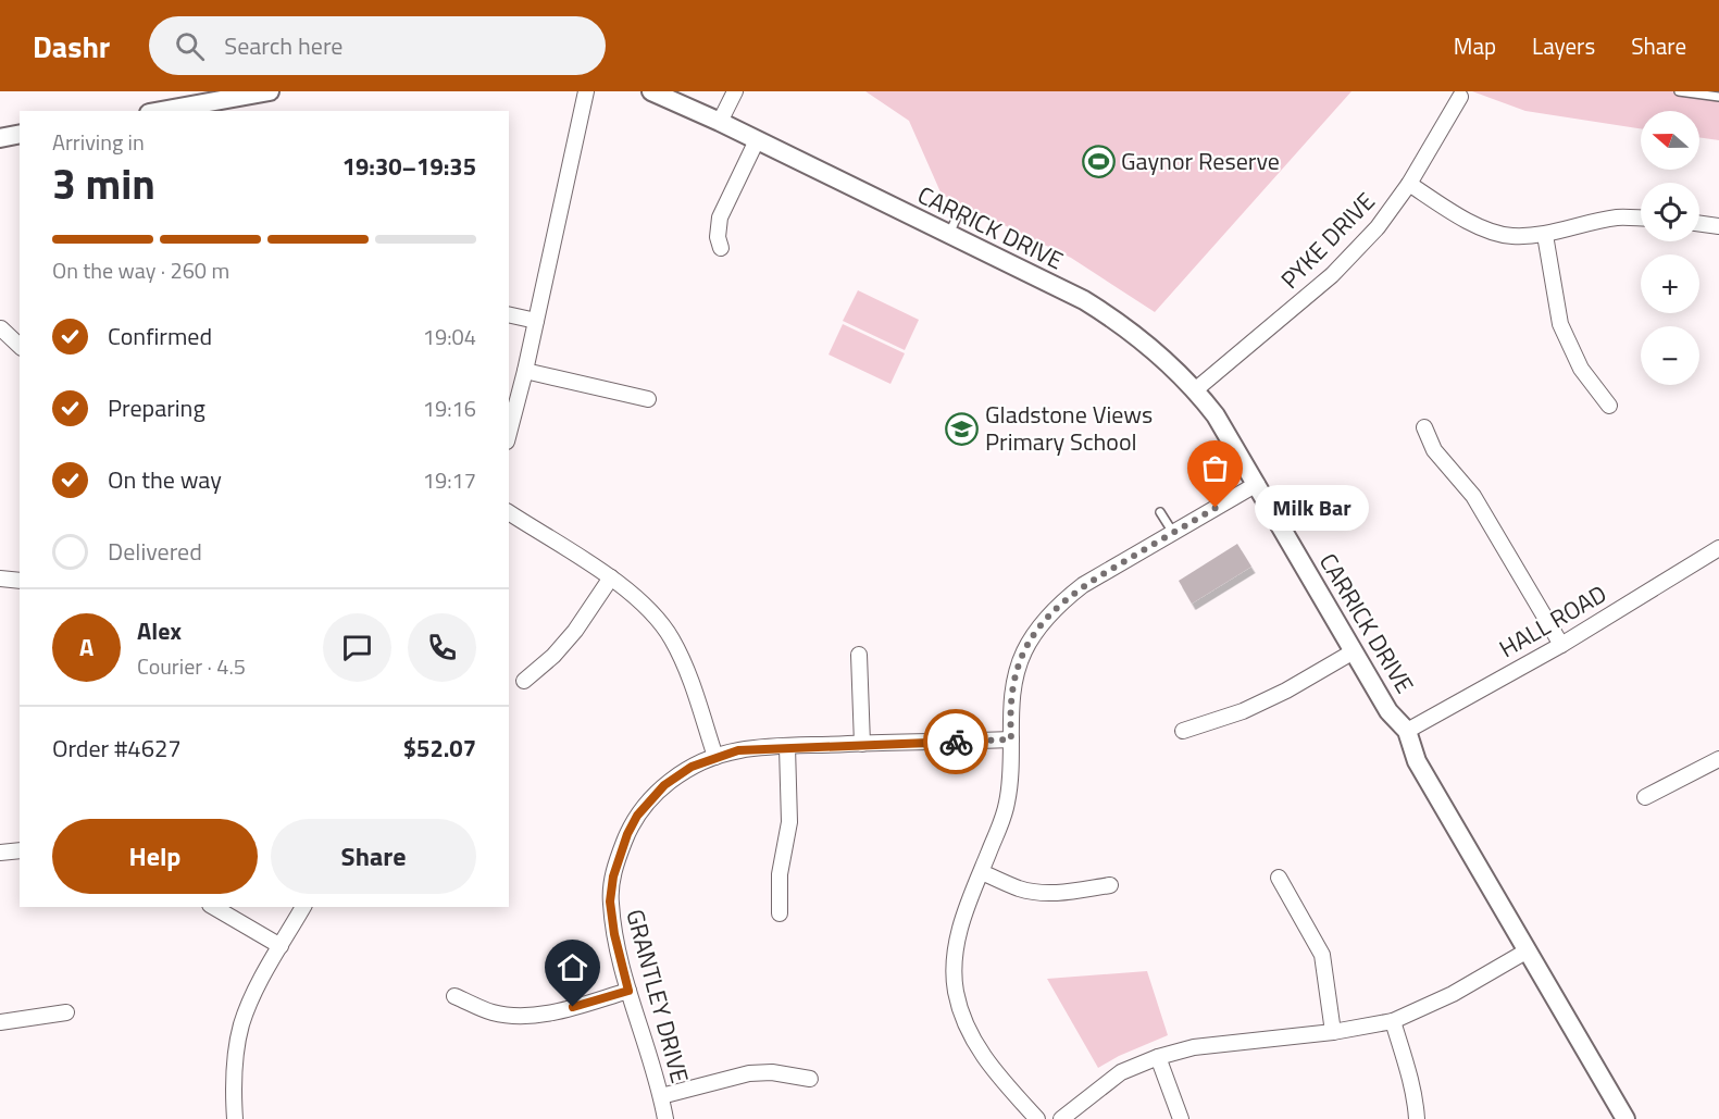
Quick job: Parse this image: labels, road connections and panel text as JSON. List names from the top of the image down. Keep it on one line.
{"streets":{"street":["CARRICK DRIVE","PYKE DRIVE","HALL ROAD","GRANTLEY DRIVE"]},"crossings":[["CARRICK DRIVE","PYKE DRIVE"],["CARRICK DRIVE","HALL ROAD"]],"places":{"sports":["Gaynor Reserve"],"school or university":["Gladstone Views Primary School"],"other":["Milk Bar"]},"north":"left","page":{"header":"Dashr","search":"Search here","nav":["Map","Layers","Share"],"map_buttons":["+","−"],"heading":["3 min","Arriving in","19:30–19:35"],"panel":["Alex","Courier · 4.5","Order #4627","$52.07"],"bar":"On the way · 260 m","list":[["Confirmed","19:04"],["Preparing","19:16"],["On the way","19:17"],"Delivered"],"bubble":"Milk Bar","round":"A","buttons":["Help","Share"]}}
